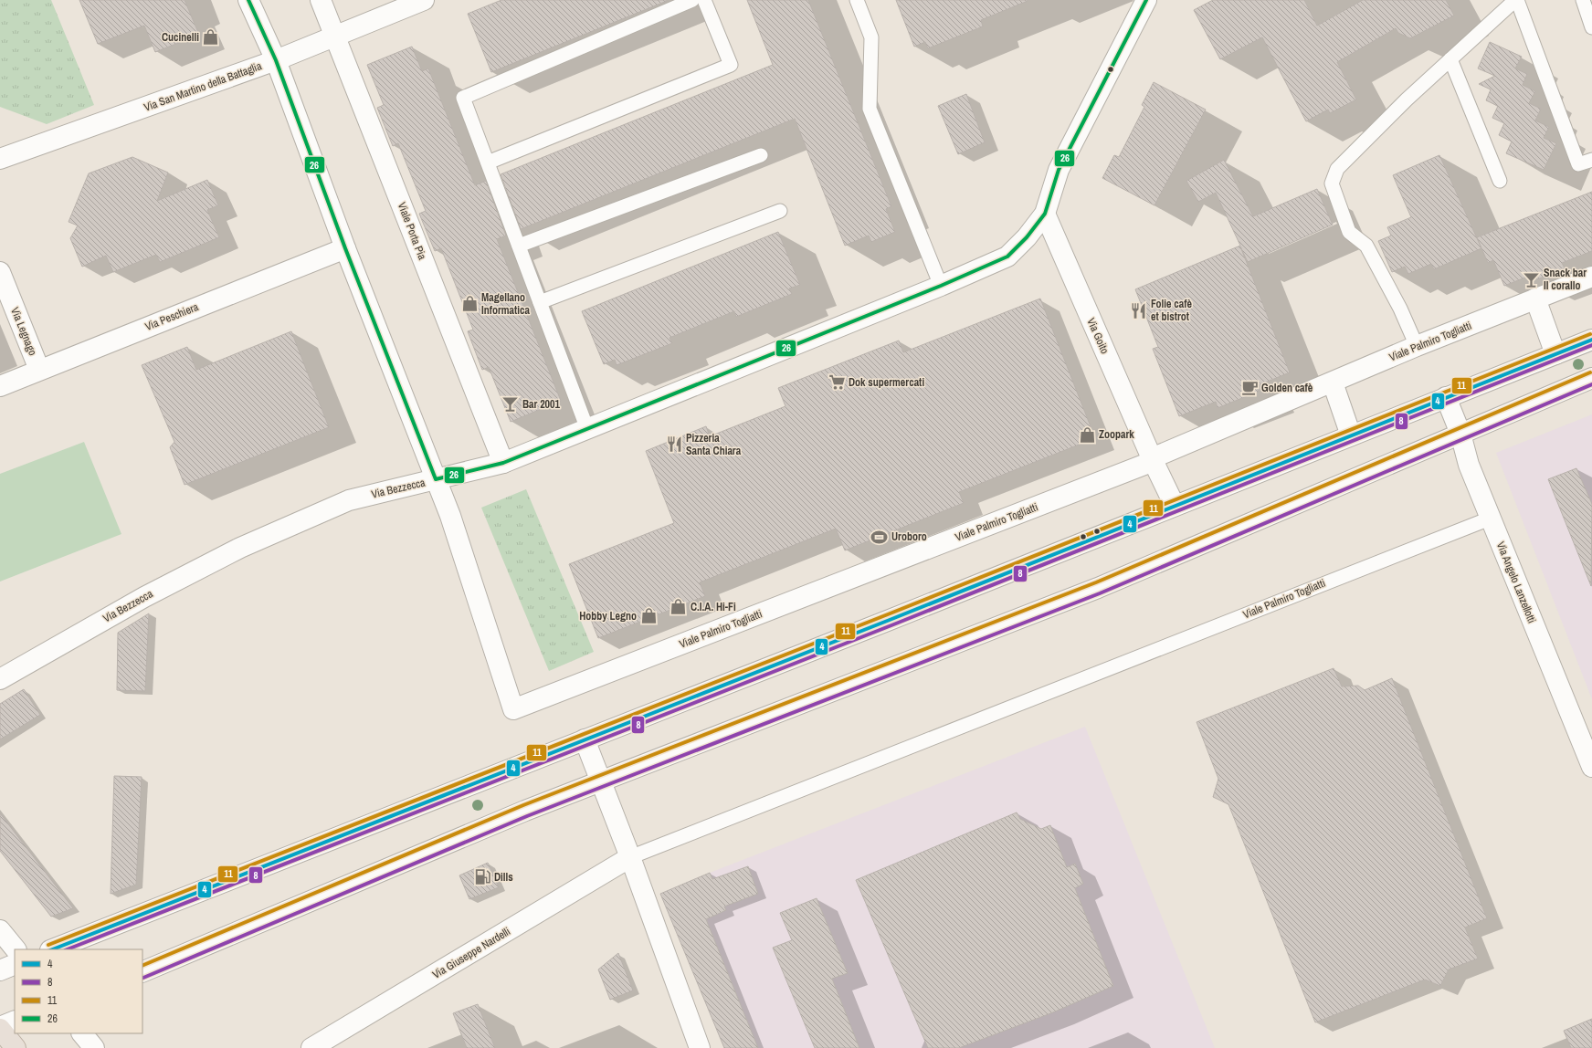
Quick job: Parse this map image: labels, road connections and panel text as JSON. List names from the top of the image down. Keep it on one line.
{"streets":{"street":["Via San Martino della Battaglia","Viale Porta Pia","Via Peschiera","Via Legnago","Via Goito","Viale Palmiro Togliatti","Via Bezzecca","Via Angelo Lanzellotti","Via Giuseppe Nardelli"]},"crossings":[["Via San Martino della Battaglia","Viale Porta Pia"],["Viale Porta Pia","Via Bezzecca"],["Via Peschiera","Via Legnago"],["Via Goito","Viale Palmiro Togliatti"],["Via Goito","Via Bezzecca"],["Viale Palmiro Togliatti","Via Bezzecca"],["Viale Palmiro Togliatti","Via Angelo Lanzellotti"],["Viale Palmiro Togliatti","Via Giuseppe Nardelli"]],"places":{"shop":["Cucinelli","Magellano Informatica","Zoopark","C.I.A. Hi-Fi","Hobby Legno"],"bar":["Snack bar Il corallo","Bar 2001"],"restaurant":["Folie cafè et bistrot","Pizzeria Santa Chiara"],"supermarket":["Dok supermercati"],"cafe":["Golden cafè"],"sports":["Uroboro"],"fuel station":["Dills"]},"lines":["transit line 26","transit line 11","transit line 4","transit line 8"],"legend":["4","8","11","26"]}
